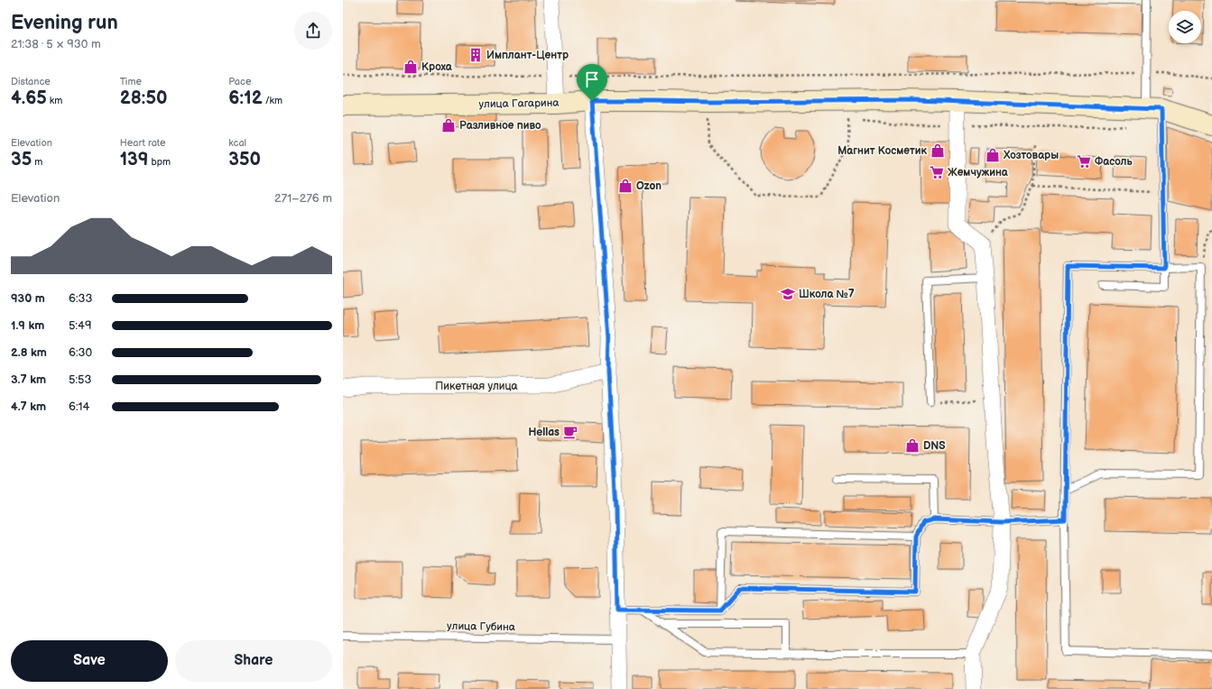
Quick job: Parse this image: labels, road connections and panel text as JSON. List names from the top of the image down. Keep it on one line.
{"streets":{"street":["улица Гагарина","Пикетная улица"],"lane":["улица Губина"]},"places":{"building":["Имплант-Центр"],"shop":["Кроха","Разливное пиво","Магнит Косметик","Хозтовары","Ozon","DNS"],"supermarket":["Фасоль","Жемчужина"],"school or university":["Школа №7"],"cafe":["Hellas"]},"page":{"heading":["Evening run","21:38 · 5 × 930 m"],"stats":[["Distance","4.65 km"],["Time","28:50"],["Pace","6:12 /km"],["Elevation","35 m"],["Heart rate","139 bpm"],["kcal","350"]],"chart":["Elevation","271–276 m"],"list":[{"name":"930 m","note":"6:33"},{"name":"1.9 km","note":"5:49"},{"name":"2.8 km","note":"6:30"},{"name":"3.7 km","note":"5:53"},{"name":"4.7 km","note":"6:14"}],"buttons":["Save","Share"]}}
